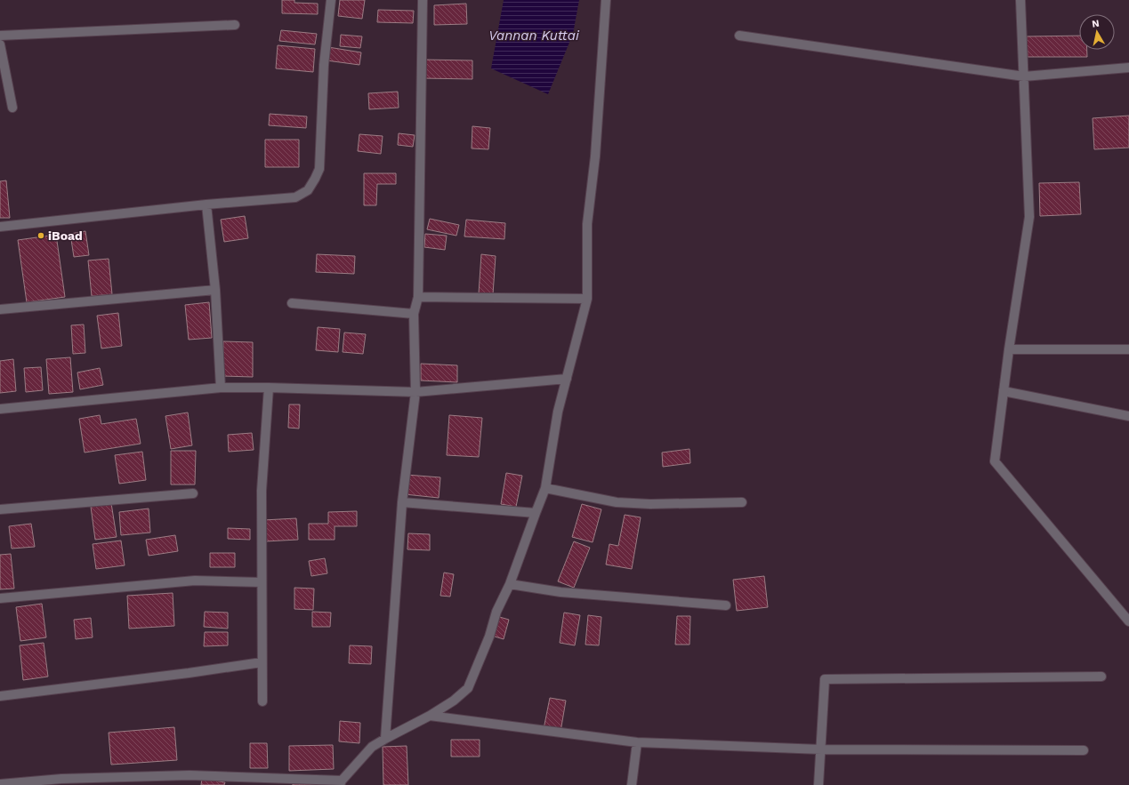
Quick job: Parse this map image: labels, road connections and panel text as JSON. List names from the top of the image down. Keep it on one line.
{"water":["Vannan Kuttai"],"places":["iBoad"],"north":"top"}
